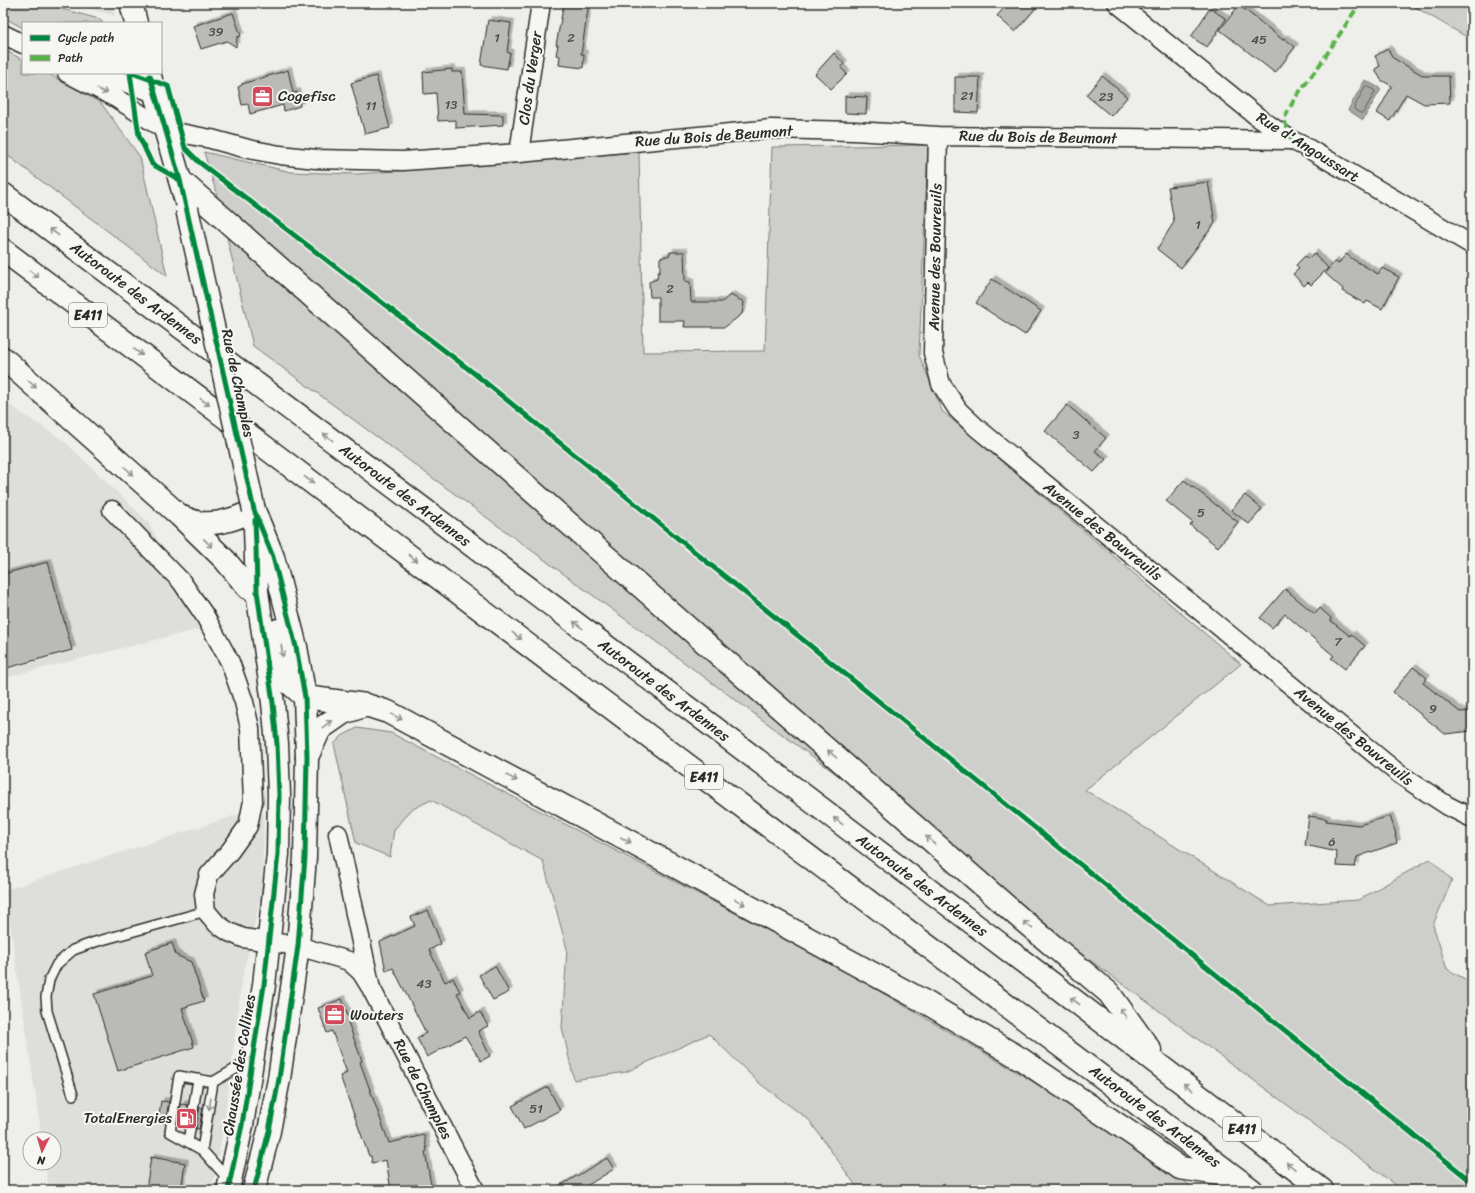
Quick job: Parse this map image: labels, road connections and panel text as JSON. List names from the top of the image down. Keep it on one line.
{"streets":{"main road":["Autoroute des Ardennes","E411","Rue de Champles","Chaussée des Collines"],"street":["Clos du Verger","Rue du Bois de Beumont","Rue d'Angoussart","Avenue des Bouvreuils"]},"crossings":[["Clos du Verger","Rue du Bois de Beumont"],["Rue du Bois de Beumont","Rue d'Angoussart"],["Rue du Bois de Beumont","Avenue des Bouvreuils"],["Rue du Bois de Beumont","Rue de Champles"],["Rue de Champles","Chaussée des Collines"]],"places":{"office":["Cogefisc","Wouters"],"fuel station":["TotalEnergies"]},"house_numbers":["39","1","2","45","21","23","13","11","1","2","3","5","7","9","6","43","51"],"legend":["Cycle path","Path"],"north":"bottom"}
